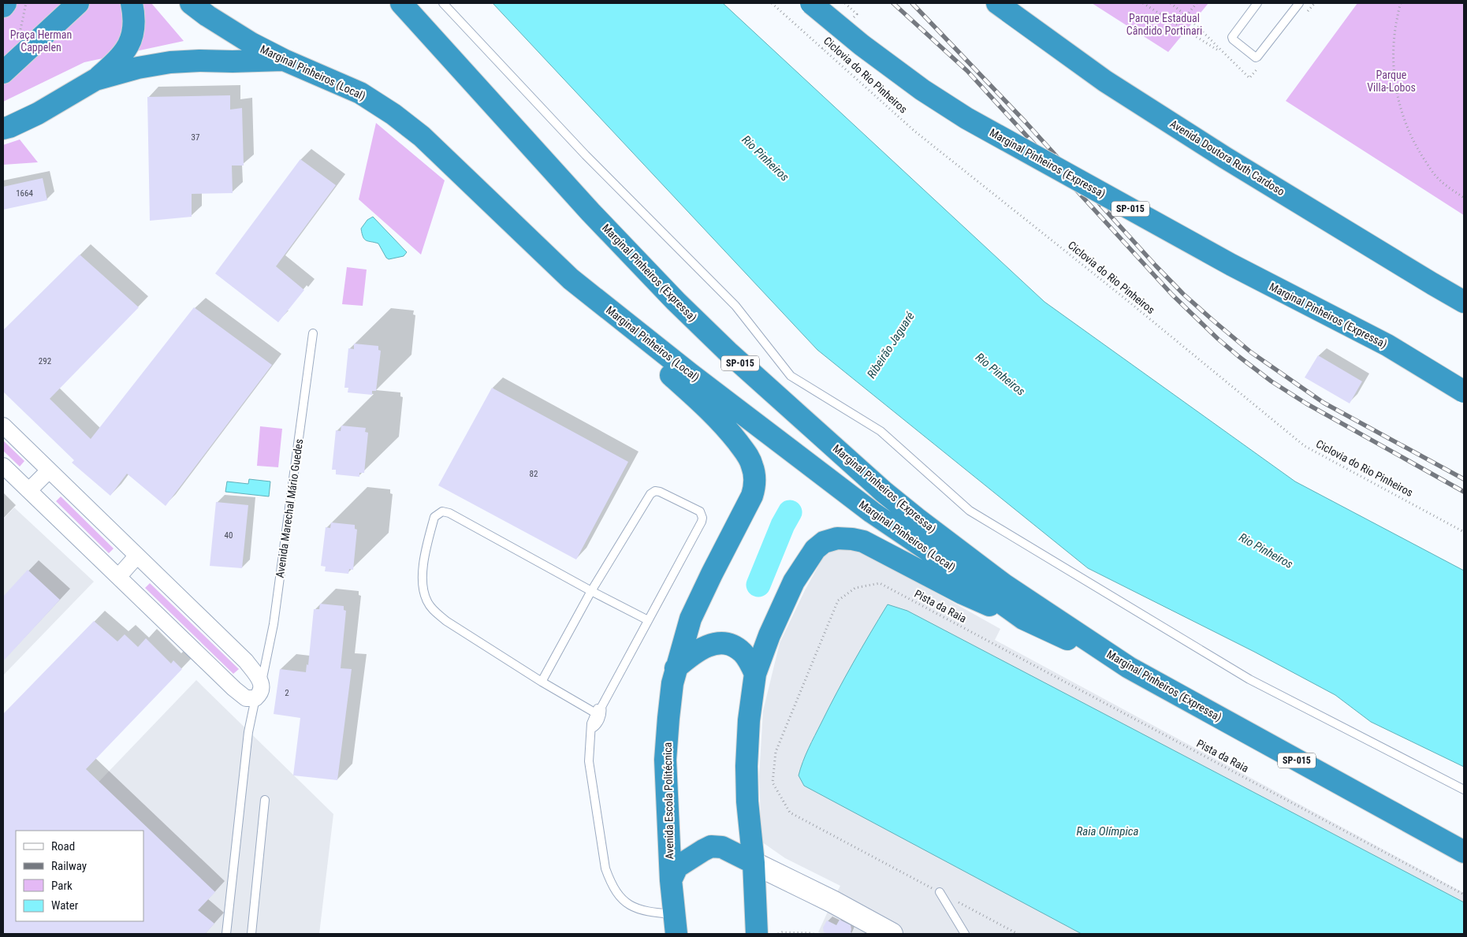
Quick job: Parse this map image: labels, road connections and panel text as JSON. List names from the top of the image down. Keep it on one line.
{"streets":{"highway":["Marginal Pinheiros (Local)","Avenida Doutora Ruth Cardoso","Marginal Pinheiros (Expressa)","SP-015","Avenida Escola Politécnica"],"street":["Avenida Marechal Mário Guedes"],"path":["Ciclovia do Rio Pinheiros","Pista da Raia"]},"crossings":[["Marginal Pinheiros (Local)","Marginal Pinheiros (Expressa)"],["Marginal Pinheiros (Local)","Avenida Escola Politécnica"]],"water":["Rio Pinheiros","Ribeirão Jaguaré","Raia Olímpica"],"parks":["Parque Estadual Cândido Portinari","Praça Herman Cappelen","Parque Villa-Lobos"],"house_numbers":["37","1664","292","82","40","2"],"legend":["Road","Railway","Park","Water"]}
